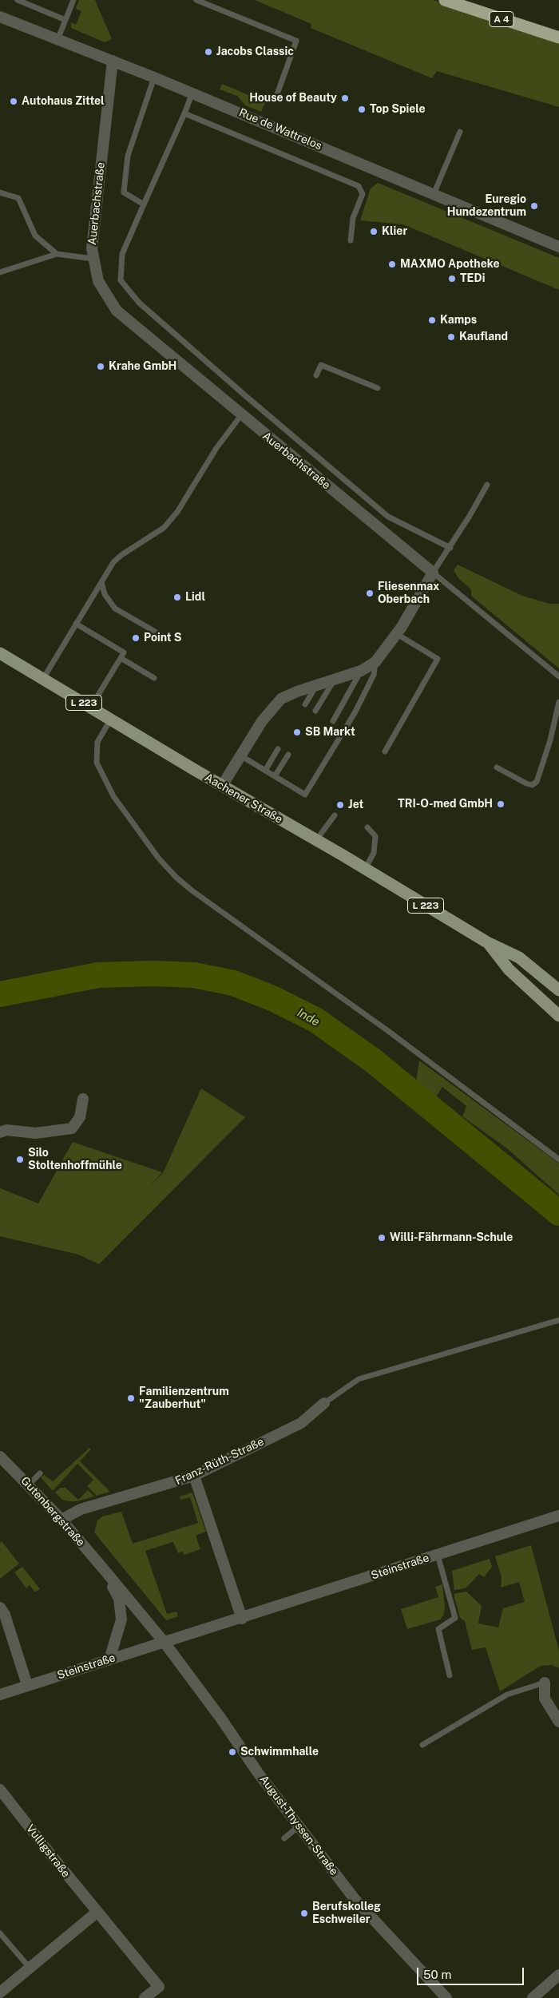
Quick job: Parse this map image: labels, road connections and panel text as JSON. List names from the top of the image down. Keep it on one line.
{"streets":{"highway":["A 4"],"main road":["L 223","Aachener Straße"],"street":["Rue de Wattrelos","Auerbachstraße","Franz-Rüth-Straße","Gutenbergstraße","Steinstraße","August-Thyssen-Straße","Vulligstraße"]},"crossings":[["Rue de Wattrelos","Auerbachstraße"],["Franz-Rüth-Straße","Gutenbergstraße"],["Gutenbergstraße","Steinstraße"],["Gutenbergstraße","August-Thyssen-Straße"],["Steinstraße","August-Thyssen-Straße"]],"water":["Inde"],"places":["Jacobs Classic","House of Beauty","Autohaus Zittel","Top Spiele","Euregio Hundezentrum","Klier","MAXMO Apotheke","TEDi","Kamps","Kaufland","Krahe GmbH","Fliesenmax Oberbach","Lidl","Point S","SB Markt","TRI-O-med GmbH","Jet","Silo Stoltenhoffmühle","Willi-Fährmann-Schule","Familienzentrum \"Zauberhut\"","Schwimmhalle","Berufskolleg Eschweiler"],"scale_bar":"50 m"}
